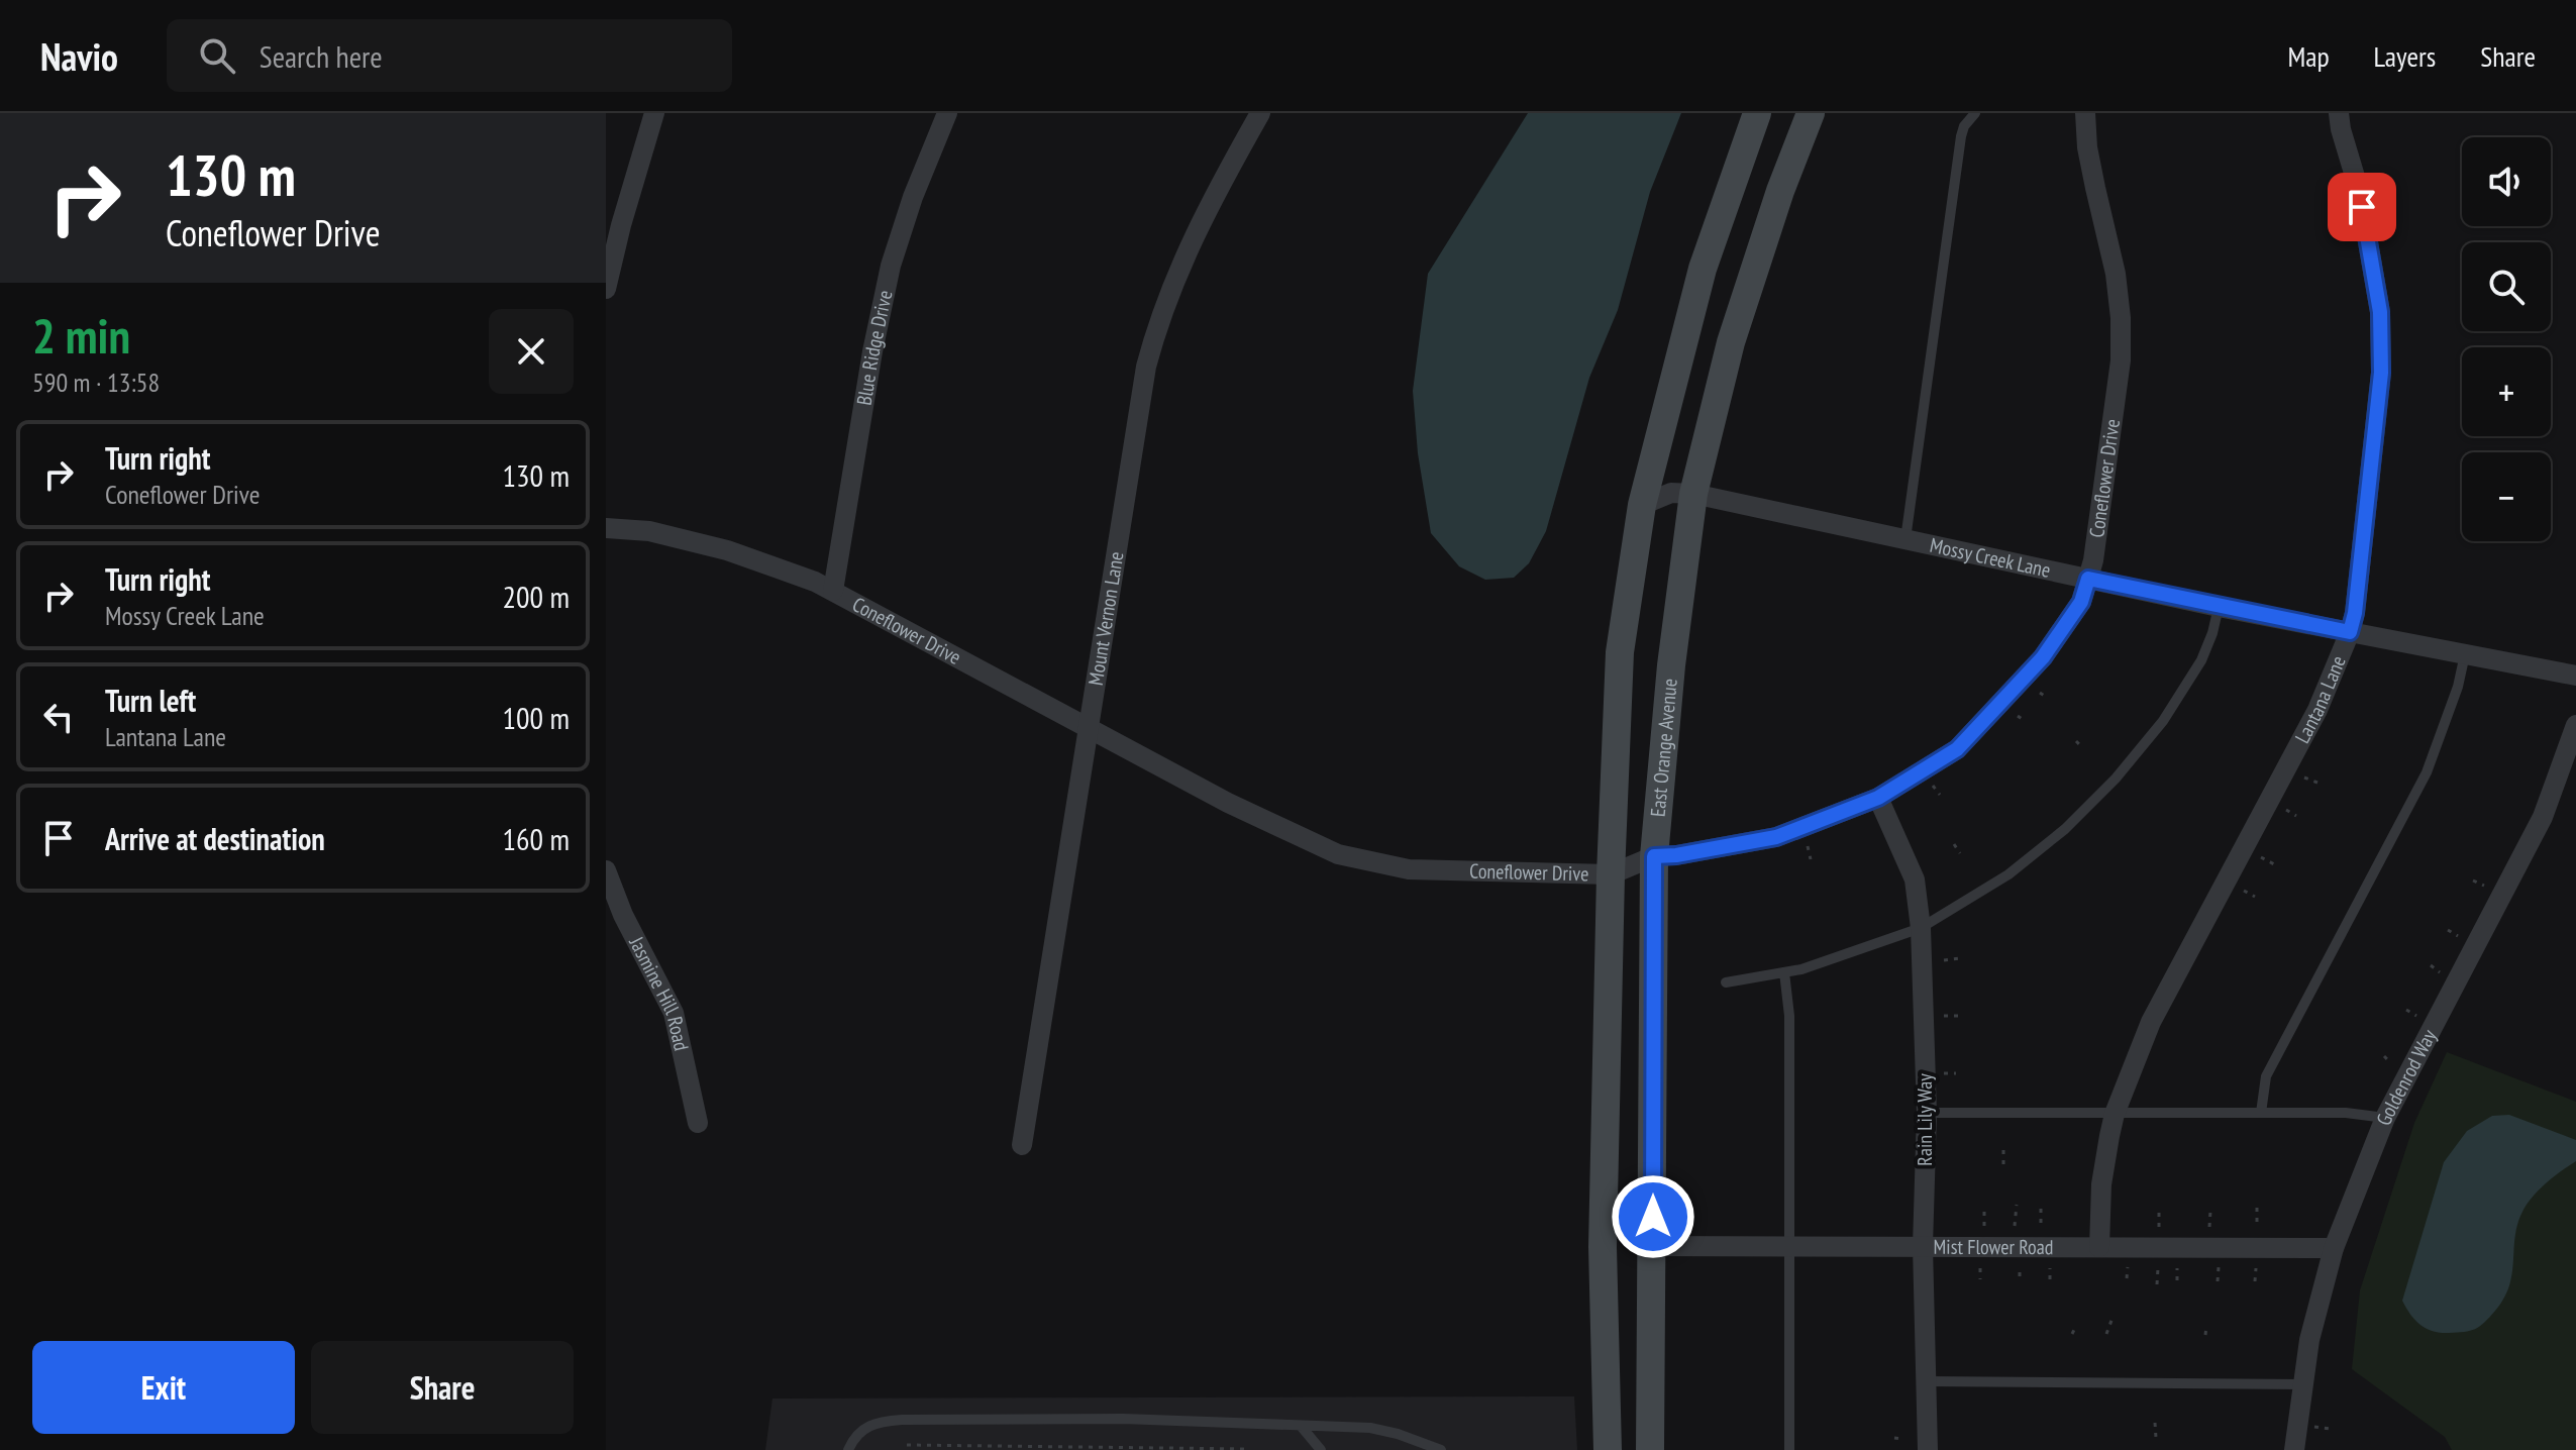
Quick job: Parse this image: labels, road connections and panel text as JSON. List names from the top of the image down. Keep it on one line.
{"streets":{"street":["Blue Ridge Drive","Coneflower Drive","Mossy Creek Lane","Mount Vernon Lane","Lantana Lane","East Orange Avenue","Jasmine Hill Road","Goldenrod Way","Rain Lily Way","Mist Flower Road"]},"crossings":[["Blue Ridge Drive","Coneflower Drive"],["Coneflower Drive","Mossy Creek Lane"],["Coneflower Drive","Mount Vernon Lane"],["Coneflower Drive","East Orange Avenue"],["Coneflower Drive","Rain Lily Way"],["Mossy Creek Lane","Lantana Lane"],["Mossy Creek Lane","East Orange Avenue"],["Lantana Lane","Mist Flower Road"],["East Orange Avenue","Mist Flower Road"],["Goldenrod Way","Mist Flower Road"],["Rain Lily Way","Mist Flower Road"]],"page":{"header":"Navio","search":"Search here","nav":["Map","Layers","Share"],"turn":["130 m","Coneflower Drive"],"map_buttons":["+","−"],"heading":["2 min","590 m · 13:58"],"list":[{"name":"Turn right","note":"Coneflower Drive","value":"130 m"},{"name":"Turn right","note":"Mossy Creek Lane","value":"200 m"},{"name":"Turn left","note":"Lantana Lane","value":"100 m"},{"name":"Arrive at destination","value":"160 m"}],"buttons":["Exit","Share"]}}
